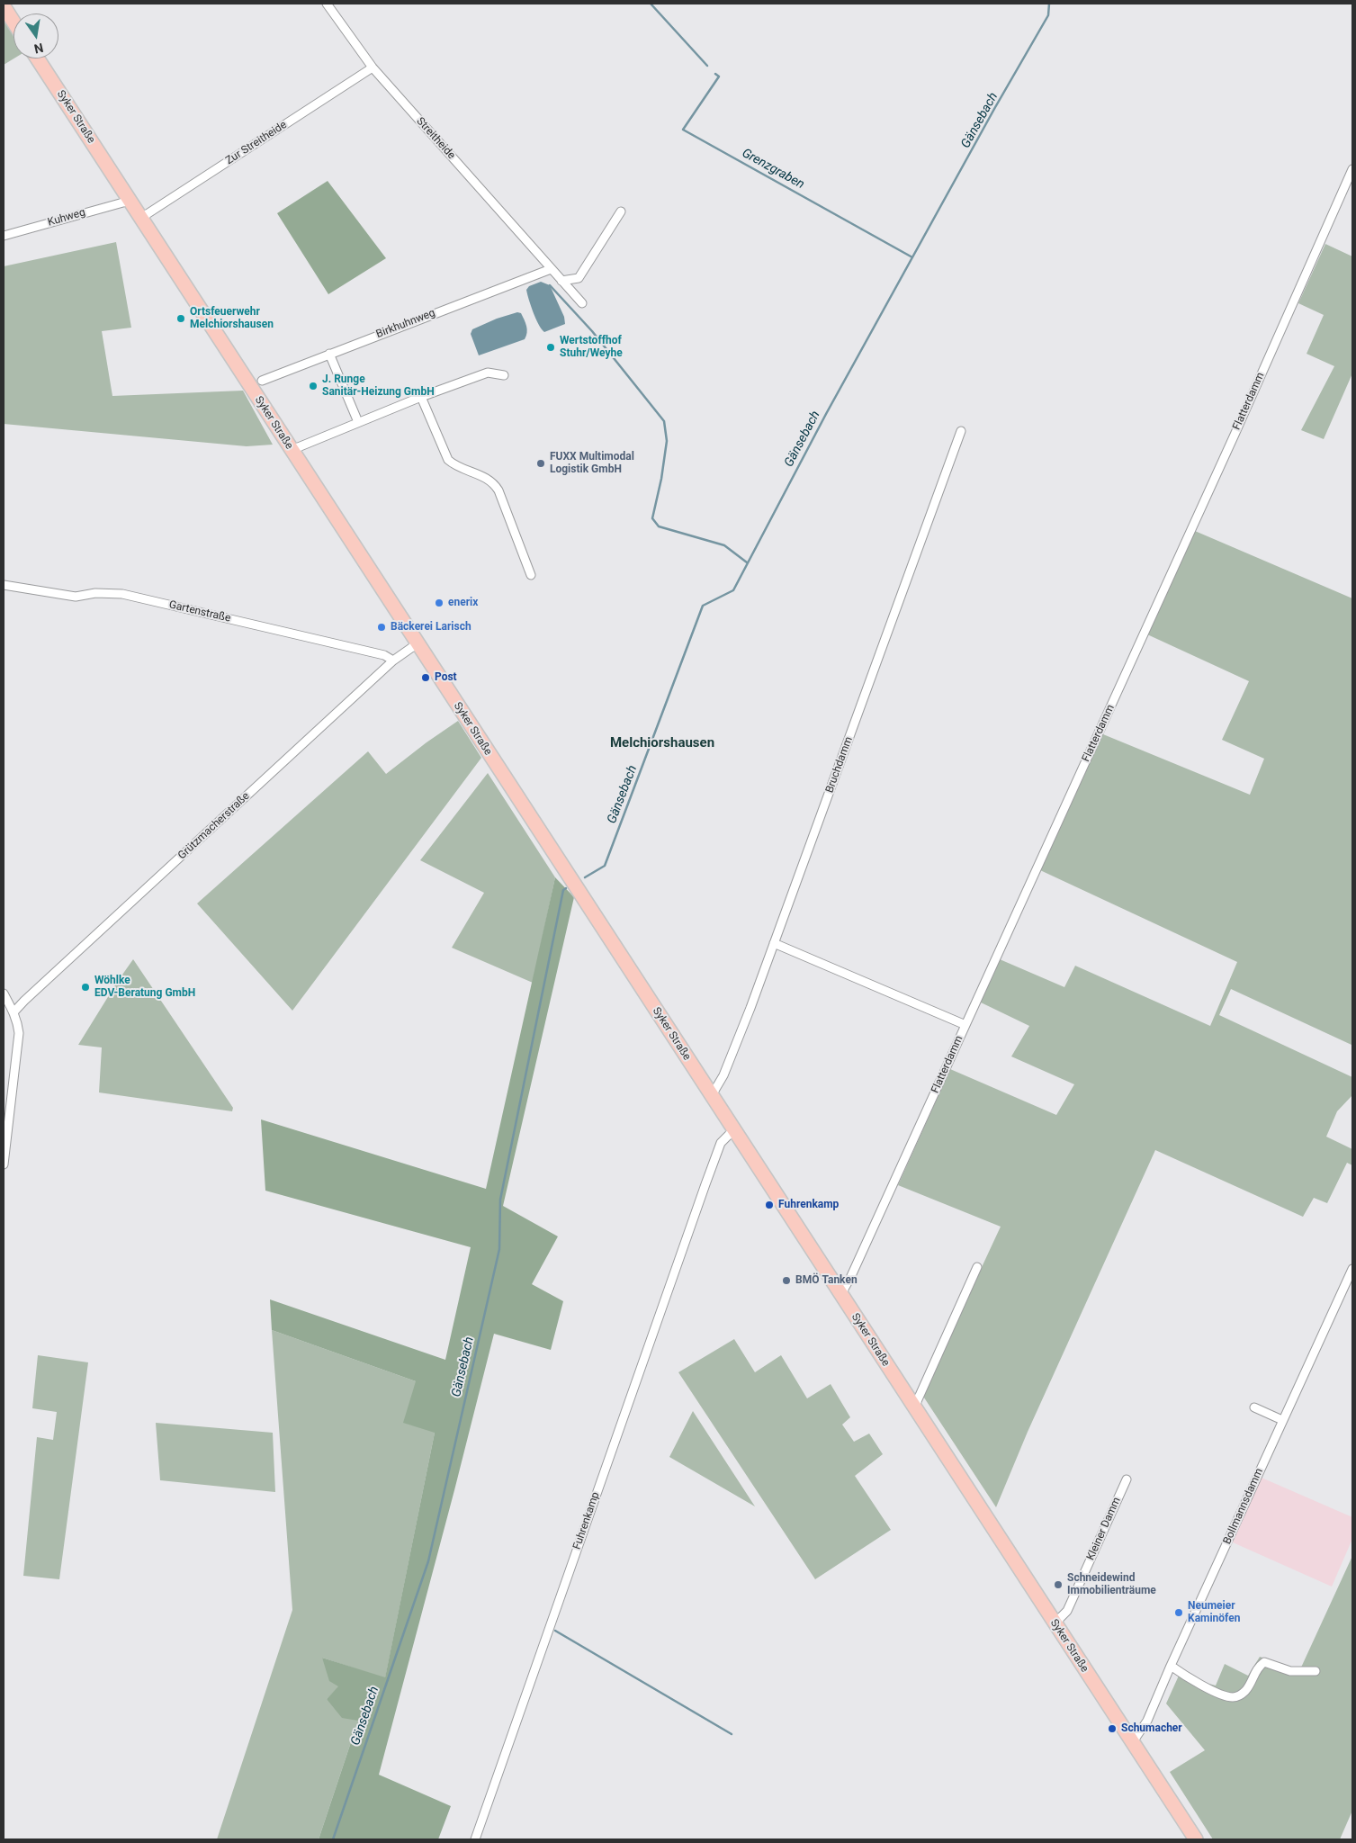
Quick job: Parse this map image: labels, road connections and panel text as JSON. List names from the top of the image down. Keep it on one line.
{"streets":{"main road":["Syker Straße"],"street":["Streitheide","Zur Streitheide","Kuhweg","Birkhuhnweg","Flatterdamm","Gartenstraße","Bruchdamm","Grützmacherstraße","Bollmannsdamm","Fuhrenkamp","Kleiner Damm"]},"crossings":[["Syker Straße","Zur Streitheide"],["Syker Straße","Kuhweg"],["Syker Straße","Flatterdamm"],["Syker Straße","Bruchdamm"],["Syker Straße","Grützmacherstraße"],["Syker Straße","Bollmannsdamm"],["Syker Straße","Fuhrenkamp"],["Syker Straße","Kleiner Damm"],["Streitheide","Zur Streitheide"],["Streitheide","Birkhuhnweg"],["Gartenstraße","Grützmacherstraße"]],"districts":["Melchiorshausen"],"water":["Gänsebach","Grenzgraben"],"places":["Ortsfeuerwehr Melchiorshausen","Wertstoffhof Stuhr/Weyhe","J. Runge Sanitär-Heizung GmbH","FUXX Multimodal Logistik GmbH","enerix","Bäckerei Larisch","Post","Wöhlke EDV-Beratung GmbH","Fuhrenkamp","BMÖ Tanken","Schneidewind Immobilienträume","Neumeier Kaminöfen","Schumacher"],"north":"bottom"}
